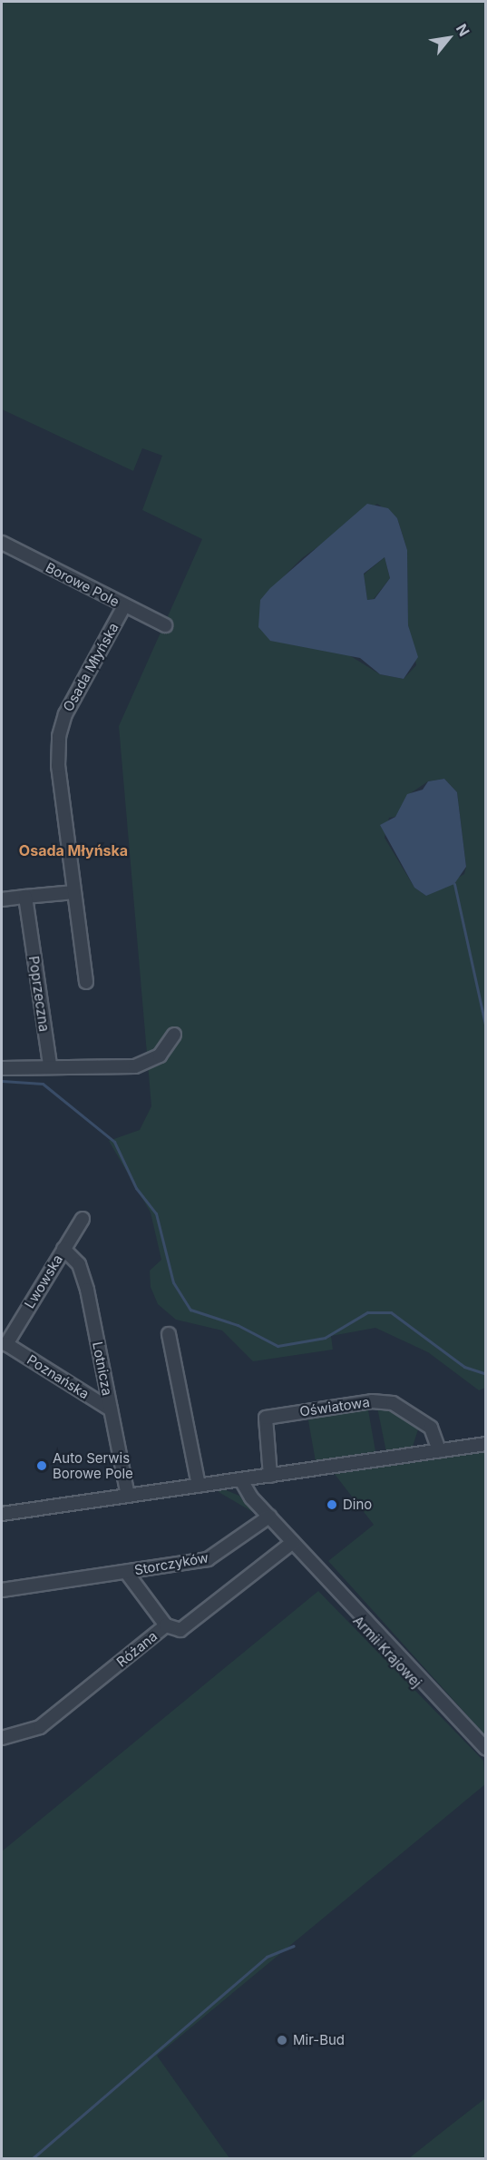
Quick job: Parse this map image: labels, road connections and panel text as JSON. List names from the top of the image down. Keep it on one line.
{"streets":{"street":["Borowe Pole","Osada Młyńska","Poprzeczna","Lwowska","Lotnicza","Poznańska","Oświatowa","Storczyków","Różana","Armii Krajowej"]},"crossings":[["Borowe Pole","Osada Młyńska"],["Lwowska","Lotnicza"],["Lwowska","Poznańska"],["Lotnicza","Poznańska"],["Storczyków","Różana"],["Storczyków","Armii Krajowej"],["Różana","Armii Krajowej"]],"districts":["Osada Młyńska"],"places":["Auto Serwis Borowe Pole","Dino","Mir-Bud"],"north":"top right"}
